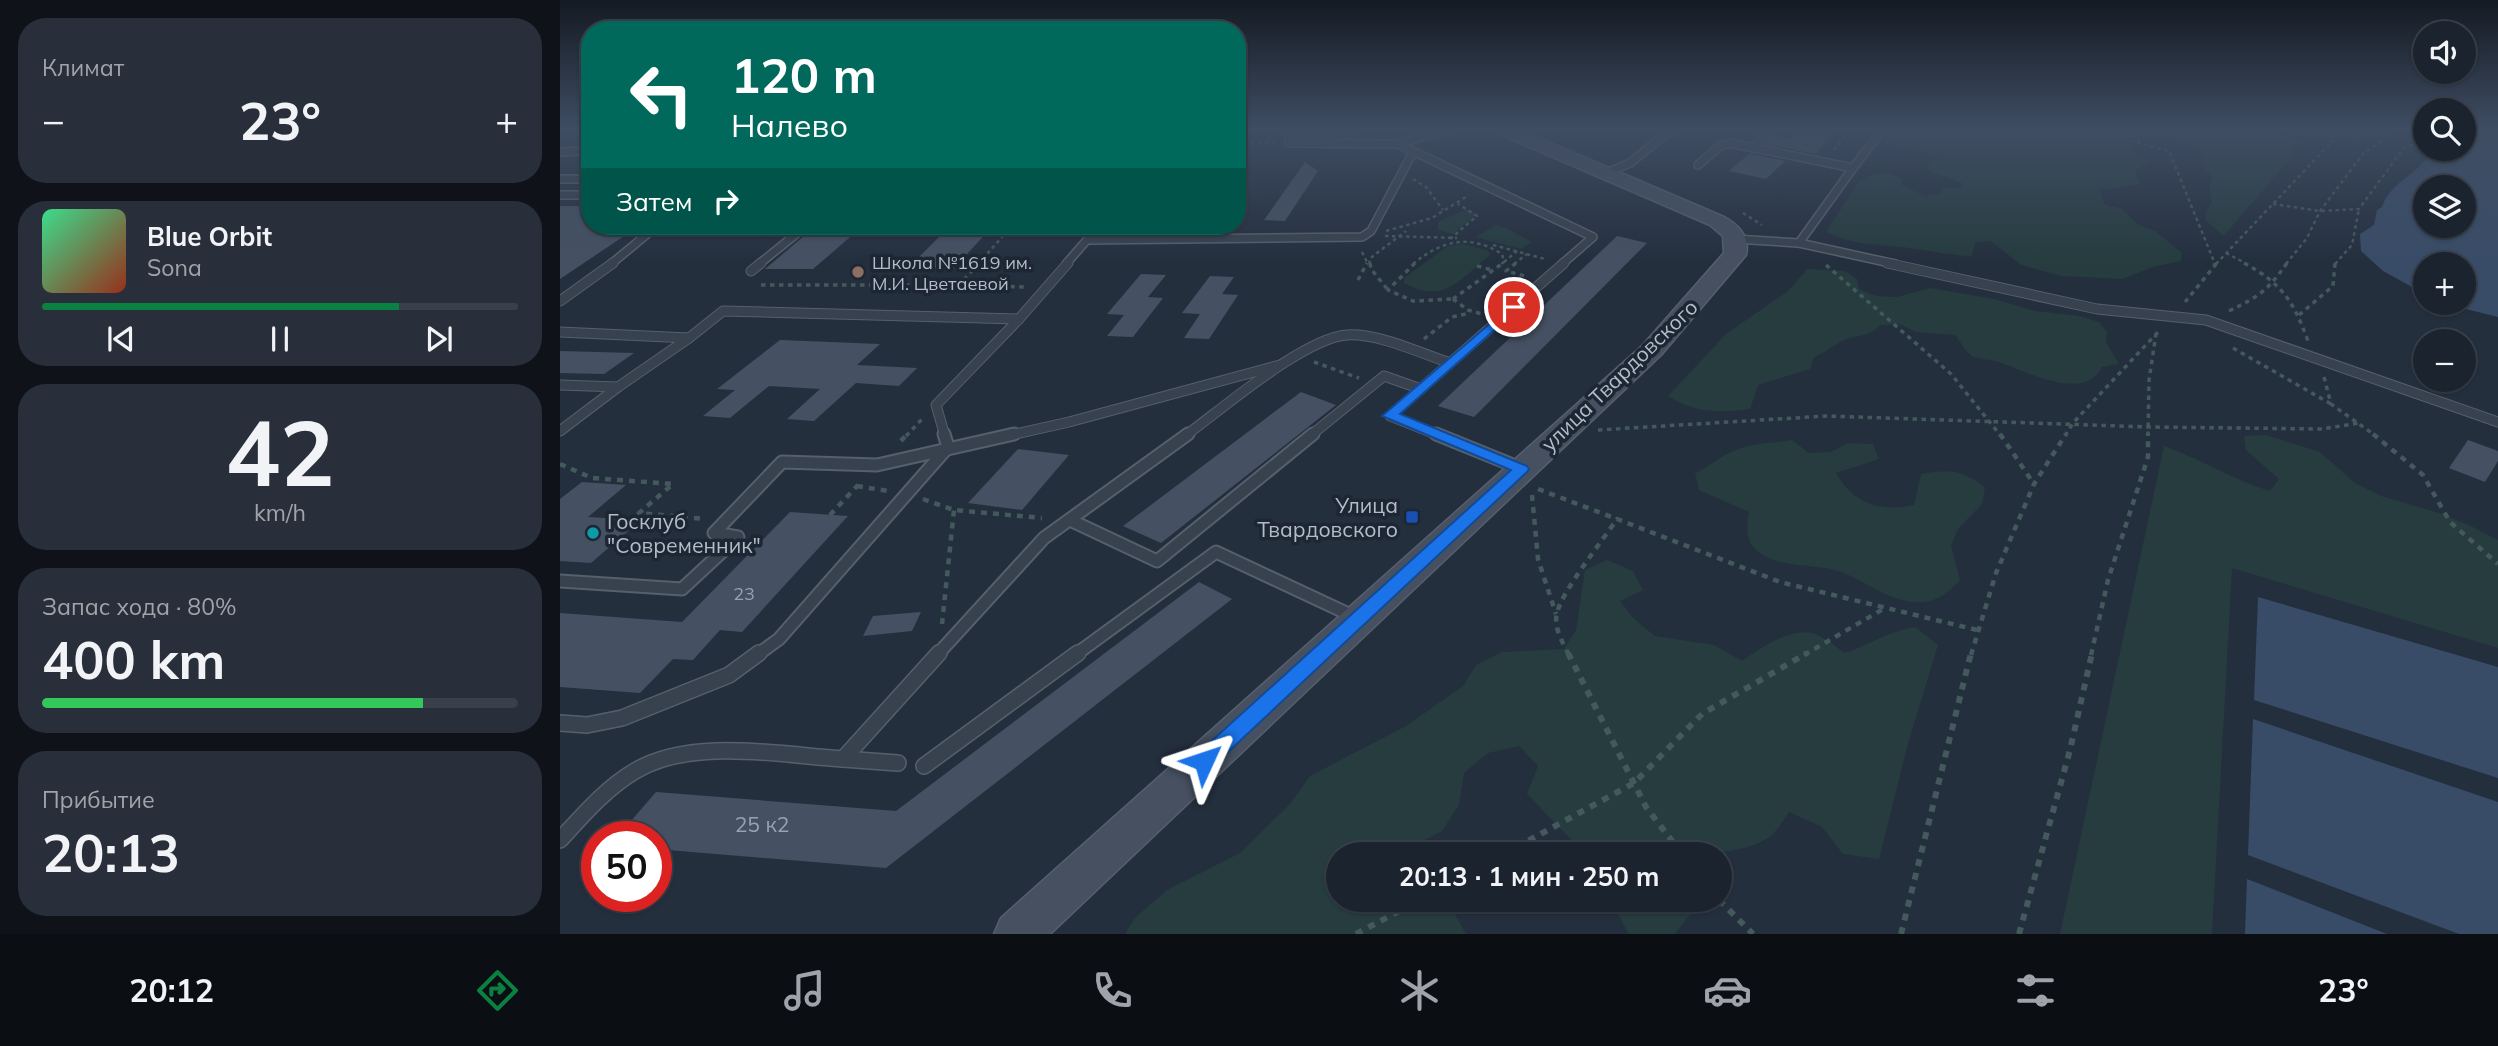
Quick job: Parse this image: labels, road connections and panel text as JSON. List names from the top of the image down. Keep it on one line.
{"streets":{"main road":["улица Твардовского"]},"places":{"other":["Школа №1619 им. М.И. Цветаевой","Госклуб \"Современник\""],"transit":["Улица Твардовского"]},"house_numbers":["23","25 к2"],"page":{"tile":["Климат",["42","km/h"],["Запас хода · 80%","400 km"],["Прибытие","20:13"]],"map_buttons":["+","−"],"turn":["120 m","Налево"],"heat":["−","23°","+"],"then":"Затем","song":["Blue Orbit","Sona"],"limit":"50","trip":"20:13 · 1 мин · 250 m","tabs":["20:12","23°"]}}
